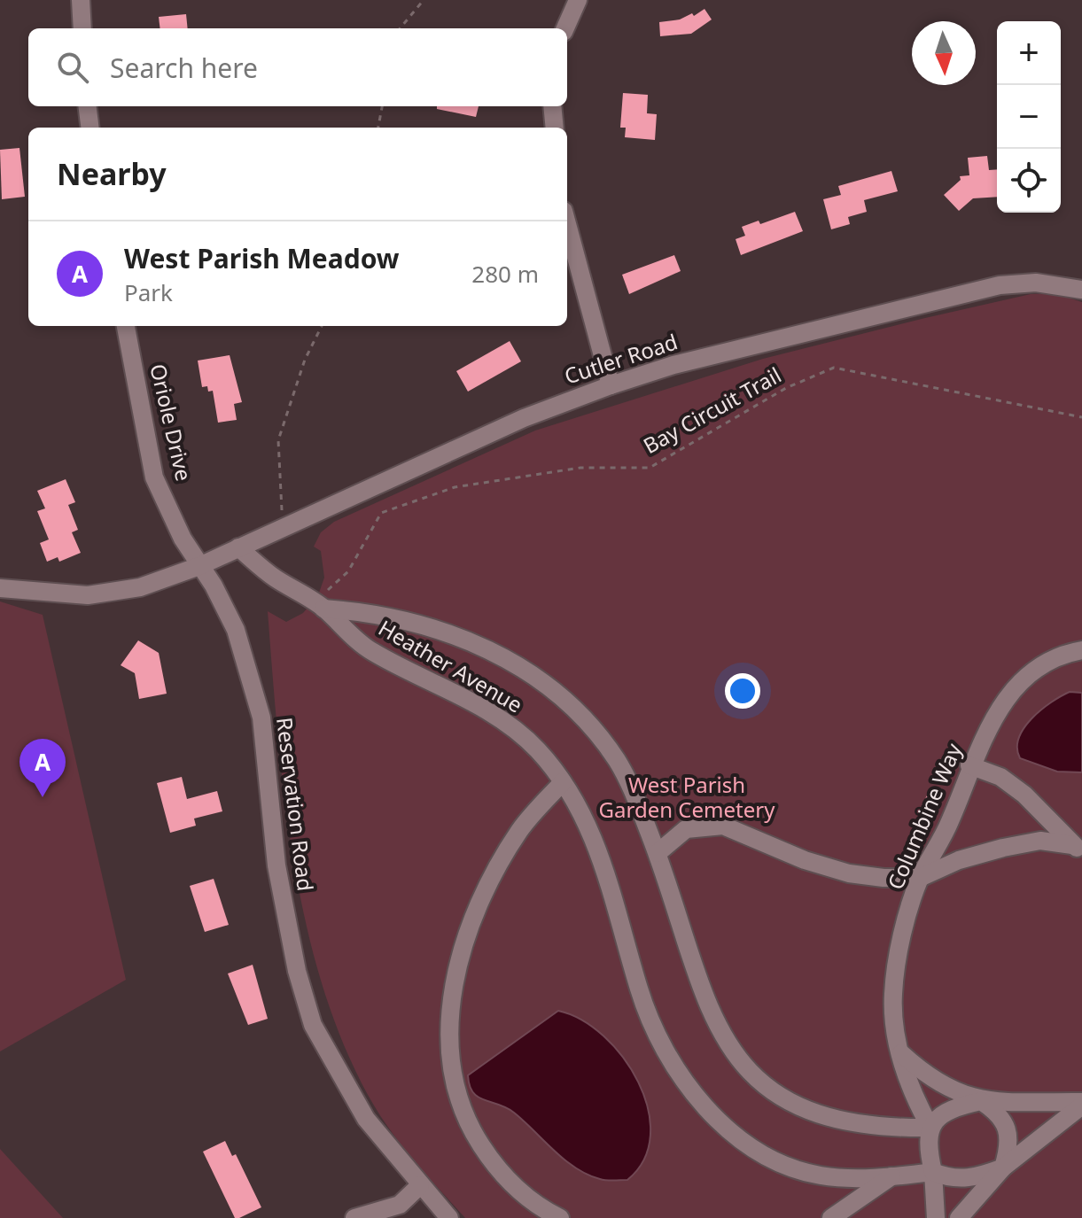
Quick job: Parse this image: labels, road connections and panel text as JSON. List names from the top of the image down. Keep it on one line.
{"streets":{"street":["Cutler Road","Oriole Drive","Heather Avenue","Reservation Road","Columbine Way"],"path":["Bay Circuit Trail"]},"crossings":[["Cutler Road","Oriole Drive"],["Cutler Road","Reservation Road"],["Oriole Drive","Reservation Road"],["Heather Avenue","Columbine Way"]],"parks":["West Parish Garden Cemetery"],"north":"bottom","page":{"map_buttons":["+","−"],"search":"Search here","heading":"Nearby","list":[{"mark":"A","name":"West Parish Meadow","note":"Park","value":"280 m"}],"pins":"A"}}
